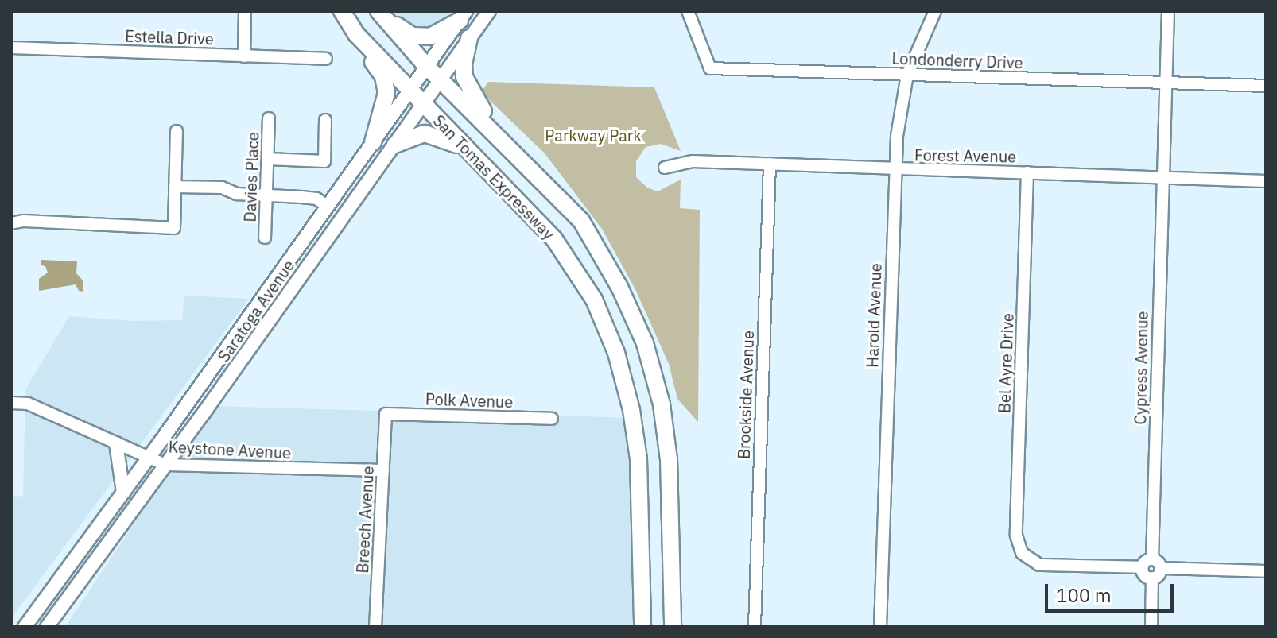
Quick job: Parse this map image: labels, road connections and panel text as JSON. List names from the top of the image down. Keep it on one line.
{"streets":{"highway":["San Tomas Expressway"],"main road":["Saratoga Avenue"],"street":["Estella Drive","Londonderry Drive","Forest Avenue","Davies Place","Harold Avenue","Bel Ayre Drive","Cypress Avenue","Brookside Avenue","Polk Avenue","Keystone Avenue","Breech Avenue"]},"crossings":[["Londonderry Drive","Harold Avenue"],["Londonderry Drive","Cypress Avenue"],["Forest Avenue","Harold Avenue"],["Forest Avenue","Bel Ayre Drive"],["Forest Avenue","Cypress Avenue"],["Forest Avenue","Brookside Avenue"],["San Tomas Expressway","Saratoga Avenue"],["Saratoga Avenue","Keystone Avenue"],["Polk Avenue","Breech Avenue"],["Keystone Avenue","Breech Avenue"]],"parks":["Parkway Park"],"scale_bar":"100 m"}
